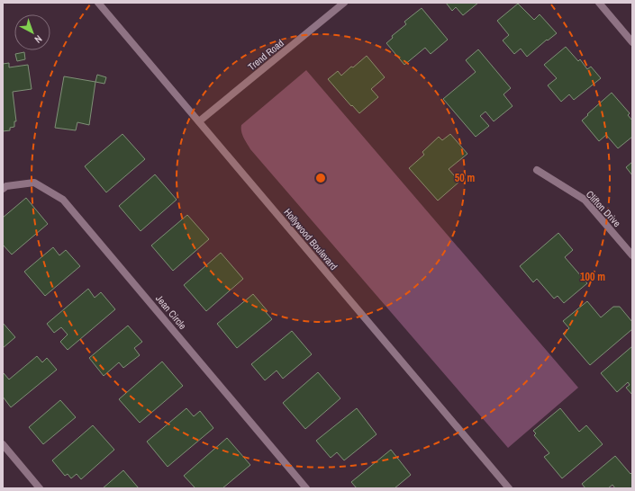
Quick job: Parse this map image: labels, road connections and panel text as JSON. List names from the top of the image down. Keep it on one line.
{"streets":{"street":["Trend Road","Clifton Drive","Hollywood Boulevard","Jean Circle"]},"crossings":[["Trend Road","Hollywood Boulevard"]],"north":"bottom right","rings":["50 m","100 m"]}
